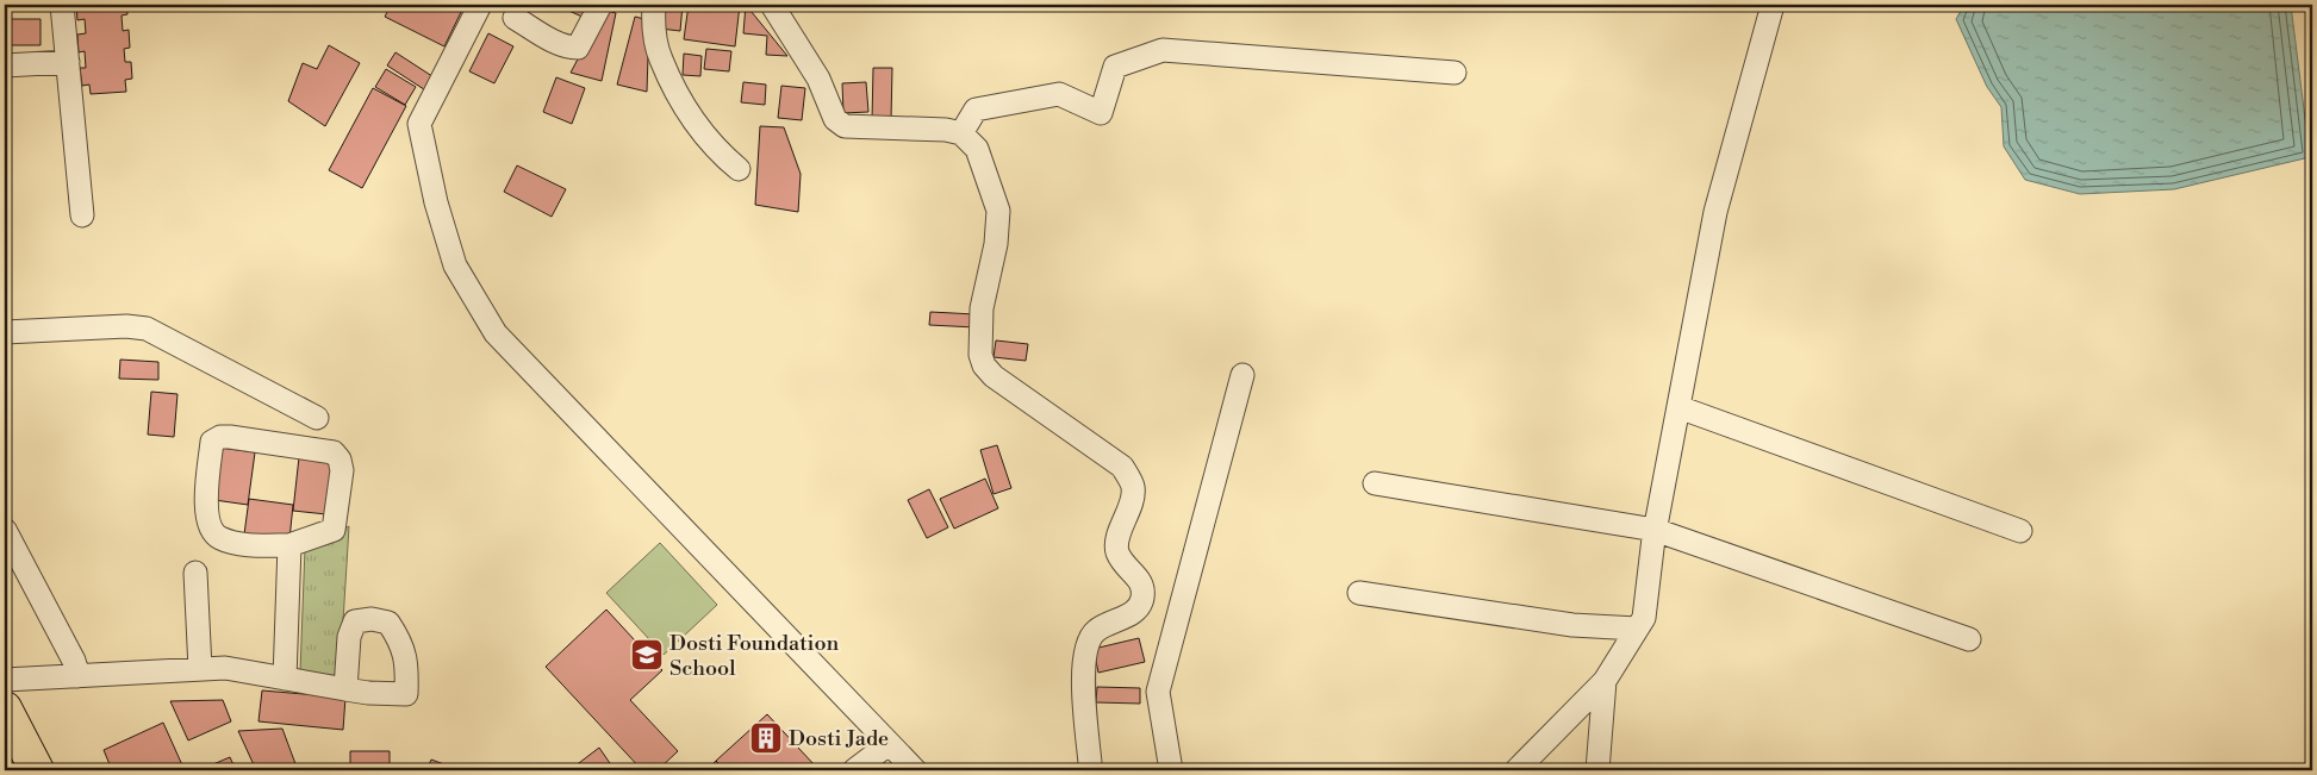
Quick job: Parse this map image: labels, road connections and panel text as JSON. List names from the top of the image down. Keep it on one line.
{"places":{"school or university":["Dosti Foundation School"],"building":["Dosti Jade"]}}
